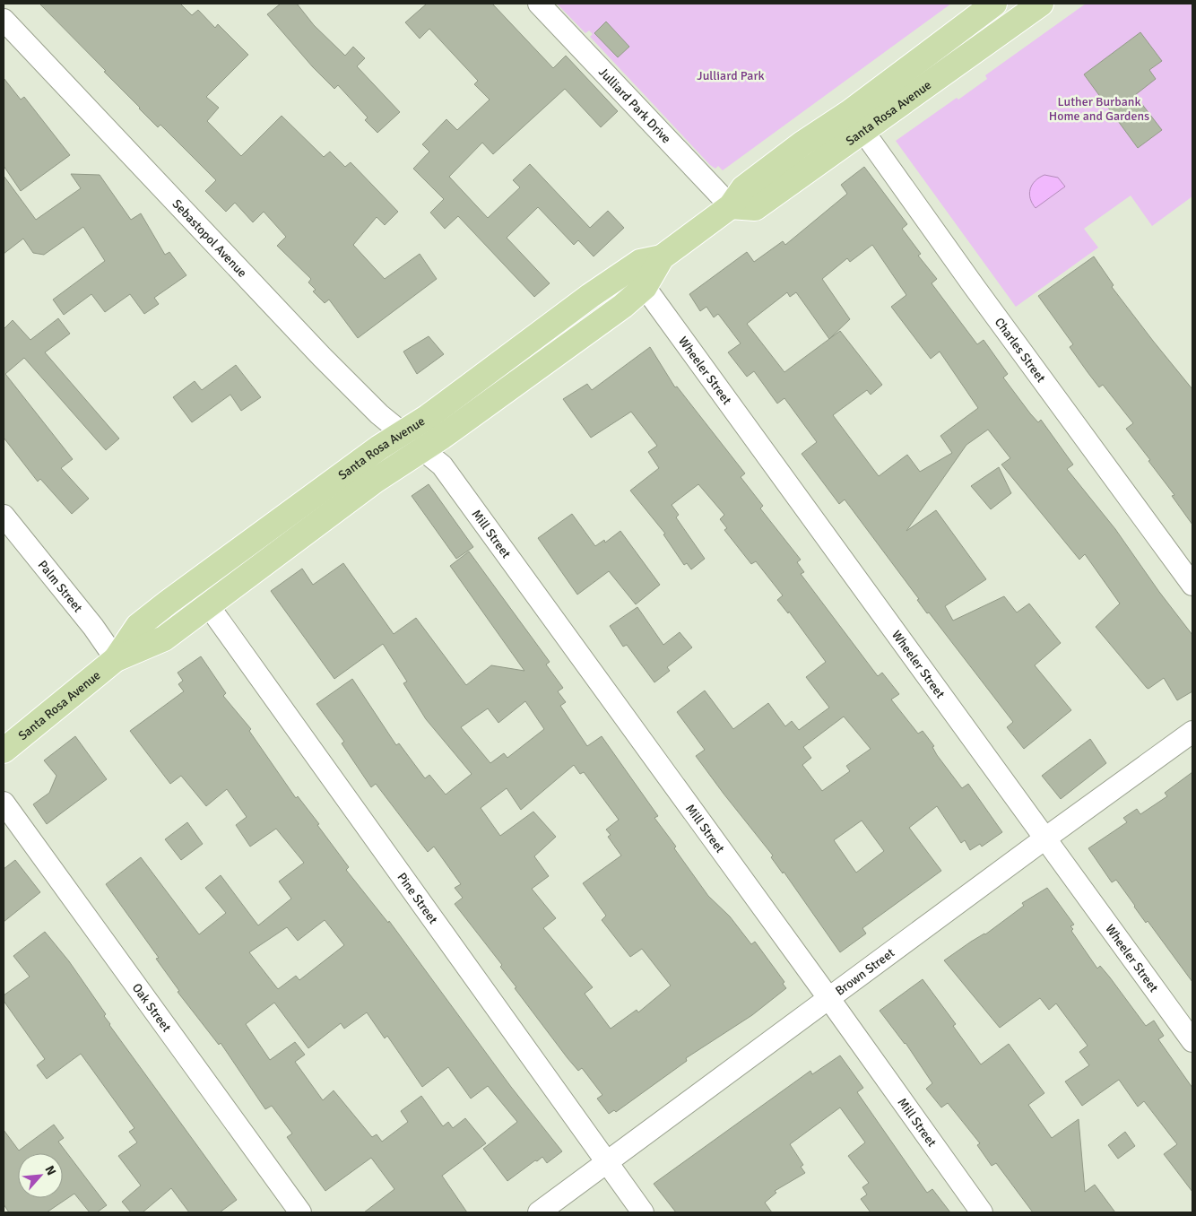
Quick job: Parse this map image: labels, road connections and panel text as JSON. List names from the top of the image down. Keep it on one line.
{"streets":{"main road":["Santa Rosa Avenue"],"street":["Julliard Park Drive","Sebastopol Avenue","Charles Street","Wheeler Street","Mill Street","Palm Street","Pine Street","Brown Street","Oak Street"]},"crossings":[["Julliard Park Drive","Santa Rosa Avenue"],["Santa Rosa Avenue","Sebastopol Avenue"],["Santa Rosa Avenue","Charles Street"],["Santa Rosa Avenue","Wheeler Street"],["Santa Rosa Avenue","Mill Street"],["Santa Rosa Avenue","Palm Street"],["Santa Rosa Avenue","Pine Street"],["Sebastopol Avenue","Mill Street"],["Wheeler Street","Brown Street"],["Mill Street","Brown Street"],["Pine Street","Brown Street"]],"parks":["Julliard Park","Luther Burbank Home and Gardens"],"north":"top right"}
